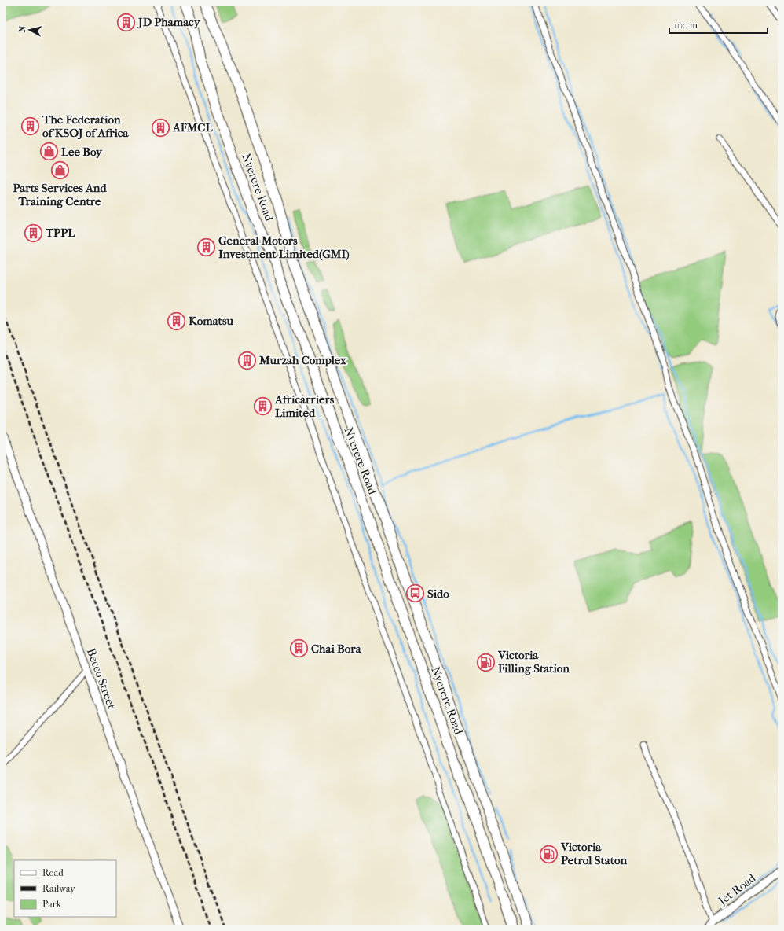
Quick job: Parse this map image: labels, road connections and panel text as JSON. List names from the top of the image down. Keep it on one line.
{"streets":{"highway":["Nyerere Road"],"street":["Becco Street","Jet Road"]},"places":{"building":["JD Phamacy","The Federation of KSOJ of Africa","AFMCL","TPPL","General Motors Investment Limited(GMI)","Komatsu","Murzah Complex","Africarriers Limited","Chai Bora"],"shop":["Lee Boy","Parts Services And Training Centre"],"bus stop":["Sido"],"fuel station":["Victoria Filling Station","Victoria Petrol Staton"]},"legend":["Road","Railway","Park"],"scale_bar":"100 m","north":"left"}
